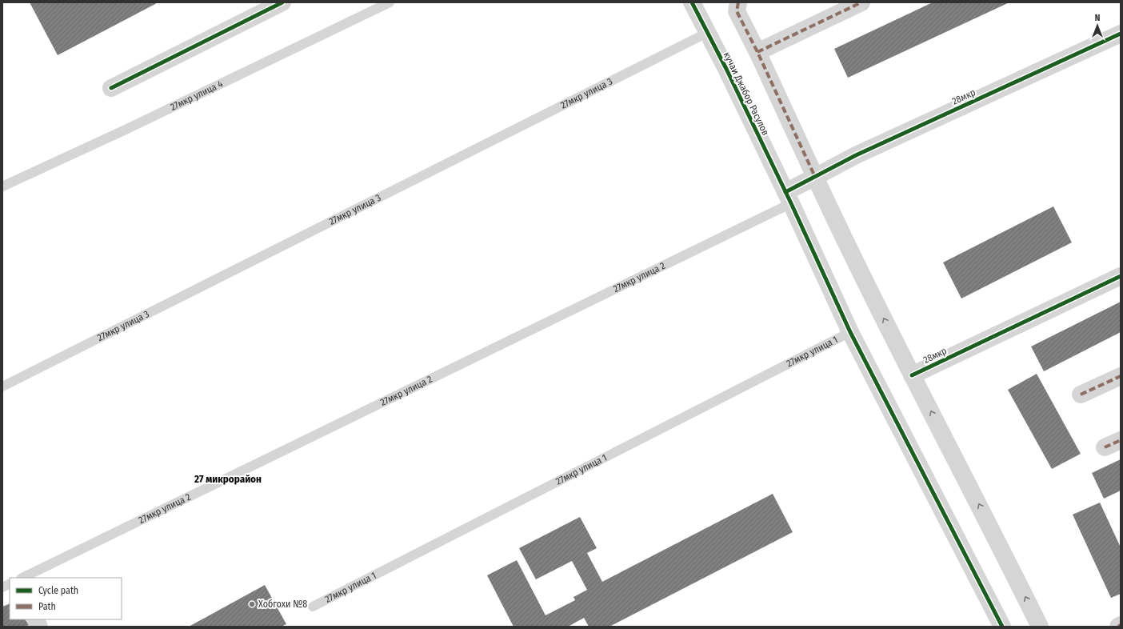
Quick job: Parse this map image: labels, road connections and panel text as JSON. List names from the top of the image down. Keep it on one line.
{"streets":{"street":["кучаи Джабор Расулов","28мкр"],"lane":["27мкр улица 3","27мкр улица 4","27мкр улица 2","27мкр улица 1"]},"crossings":[["27мкр улица 3","кучаи Джабор Расулов"],["кучаи Джабор Расулов","28мкр"],["кучаи Джабор Расулов","27мкр улица 2"],["кучаи Джабор Расулов","27мкр улица 1"],["28мкр","27мкр улица 2"]],"districts":["27 микрорайон"],"places":["Хобгохи №8"],"legend":["Cycle path","Path"],"north":"top"}
